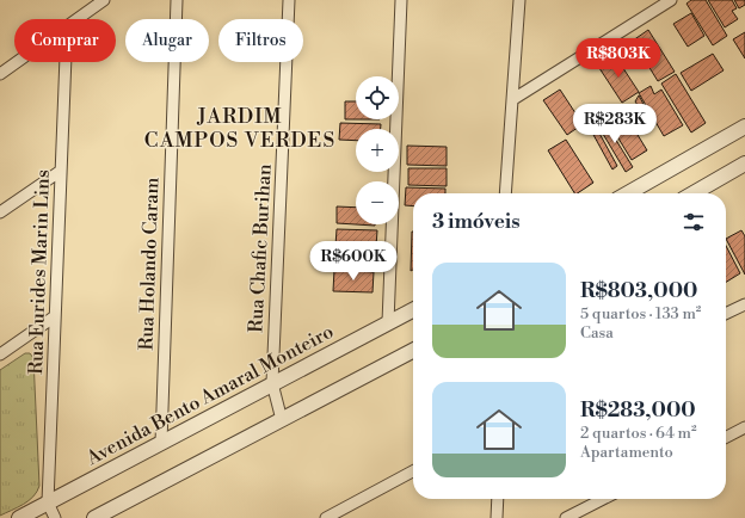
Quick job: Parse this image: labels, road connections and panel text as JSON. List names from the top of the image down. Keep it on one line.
{"streets":{"street":["Rua Chafic Burihan","Rua Holando Caram","Rua Eurides Marin Lins","Avenida Bento Amaral Monteiro"]},"crossings":[["Rua Chafic Burihan","Avenida Bento Amaral Monteiro"],["Rua Holando Caram","Avenida Bento Amaral Monteiro"],["Rua Eurides Marin Lins","Avenida Bento Amaral Monteiro"]],"districts":["JARDIM CAMPOS VERDES"],"page":{"chip":["Comprar","Alugar","Filtros"],"price":["R$803K","R$283K","R$600K"],"map_buttons":["+","−"],"heading":"3 imóveis","list":[{"name":"R$803,000","note":"5 quartos · 133 m² · Casa"},{"name":"R$283,000","note":"2 quartos · 64 m² · Apartamento"}]}}
